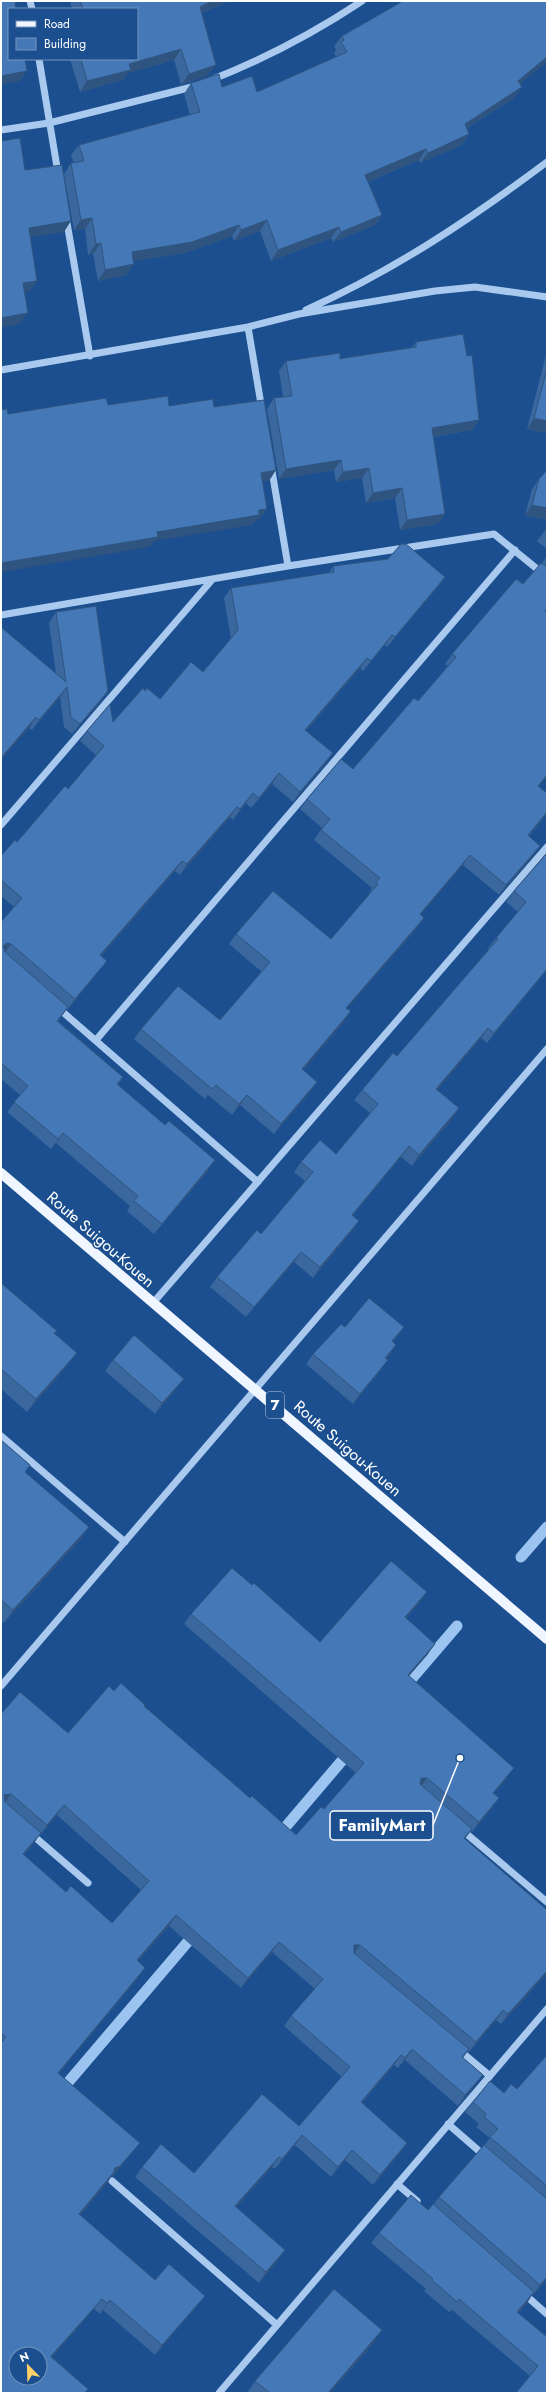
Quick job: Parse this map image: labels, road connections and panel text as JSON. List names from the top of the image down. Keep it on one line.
{"streets":{"main road":["Route Suigou-Kouen","7"]},"places":["FamilyMart"],"legend":["Road","Building"],"north":"top left"}
